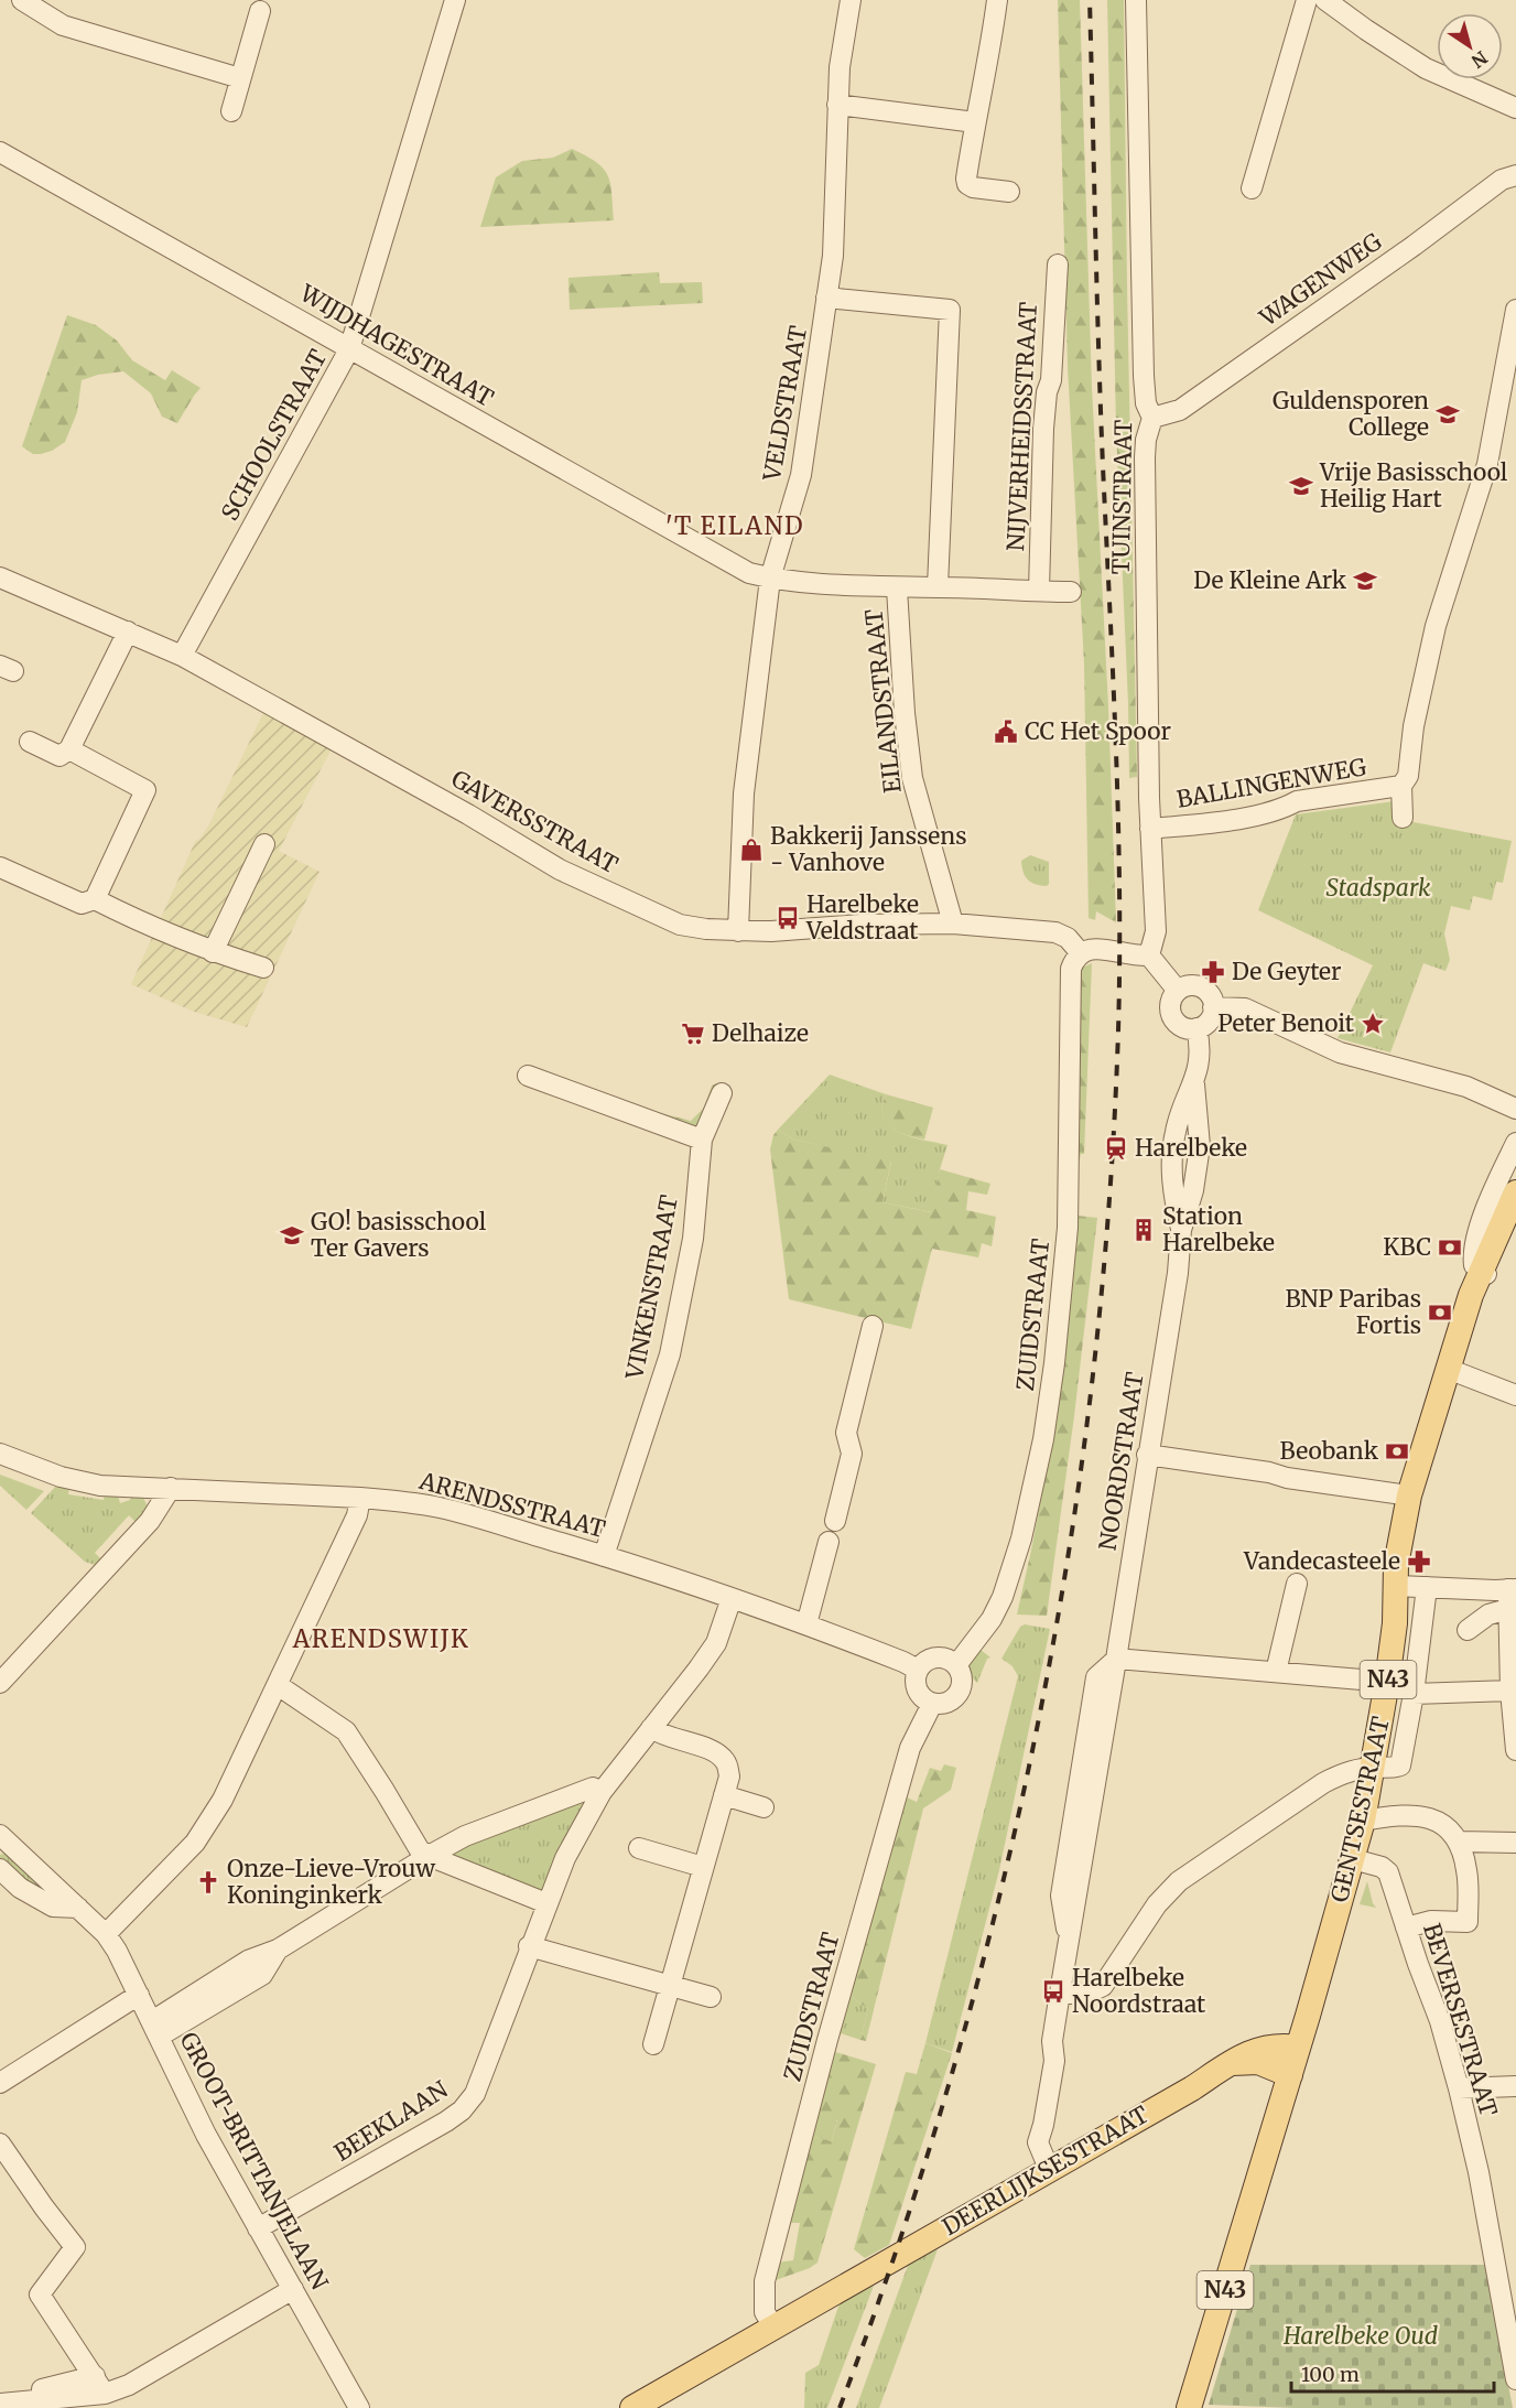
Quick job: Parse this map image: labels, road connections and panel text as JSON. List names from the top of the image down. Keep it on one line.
{"streets":{"main road":["N43","GENTSESTRAAT","DEERLIJKSESTRAAT"],"street":["WAGENWEG","WIJDHAGESTRAAT","VELDSTRAAT","NIJVERHEIDSSTRAAT","SCHOOLSTRAAT","TUINSTRAAT","EILANDSTRAAT","BALLINGENWEG","GAVERSSTRAAT","VINKENSTRAAT","ZUIDSTRAAT","NOORDSTRAAT","ARENDSSTRAAT","BEVERSESTRAAT","BEEKLAAN","GROOT-BRITTANJELAAN"]},"crossings":[["WAGENWEG","TUINSTRAAT"],["WIJDHAGESTRAAT","VELDSTRAAT"],["WIJDHAGESTRAAT","SCHOOLSTRAAT"],["VELDSTRAAT","GAVERSSTRAAT"],["SCHOOLSTRAAT","GAVERSSTRAAT"],["TUINSTRAAT","BALLINGENWEG"],["EILANDSTRAAT","GAVERSSTRAAT"],["GAVERSSTRAAT","ZUIDSTRAAT"],["VINKENSTRAAT","ARENDSSTRAAT"],["ZUIDSTRAAT","ARENDSSTRAAT"],["ZUIDSTRAAT","DEERLIJKSESTRAAT"],["ARENDSSTRAAT","BEEKLAAN"],["N43","GENTSESTRAAT"],["GENTSESTRAAT","BEVERSESTRAAT"],["GENTSESTRAAT","DEERLIJKSESTRAAT"],["BEEKLAAN","GROOT-BRITTANJELAAN"]],"districts":["'T EILAND","ARENDSWIJK"],"parks":["Stadspark","Harelbeke Oud"],"places":{"school or university":["Guldensporen College","Vrije Basisschool Heilig Hart","De Kleine Ark","GO! basisschool Ter Gavers"],"public building":["CC Het Spoor"],"shop":["Bakkerij Janssens - Vanhove"],"bus stop":["Harelbeke Veldstraat","Harelbeke Noordstraat"],"pharmacy":["De Geyter","Vandecasteele"],"place":["Peter Benoit"],"supermarket":["Delhaize"],"station":["Harelbeke"],"building":["Station Harelbeke"],"bank":["KBC","BNP Paribas Fortis","Beobank"],"church":["Onze-Lieve-Vrouw Koninginkerk"]},"scale_bar":"100 m","north":"bottom right"}
